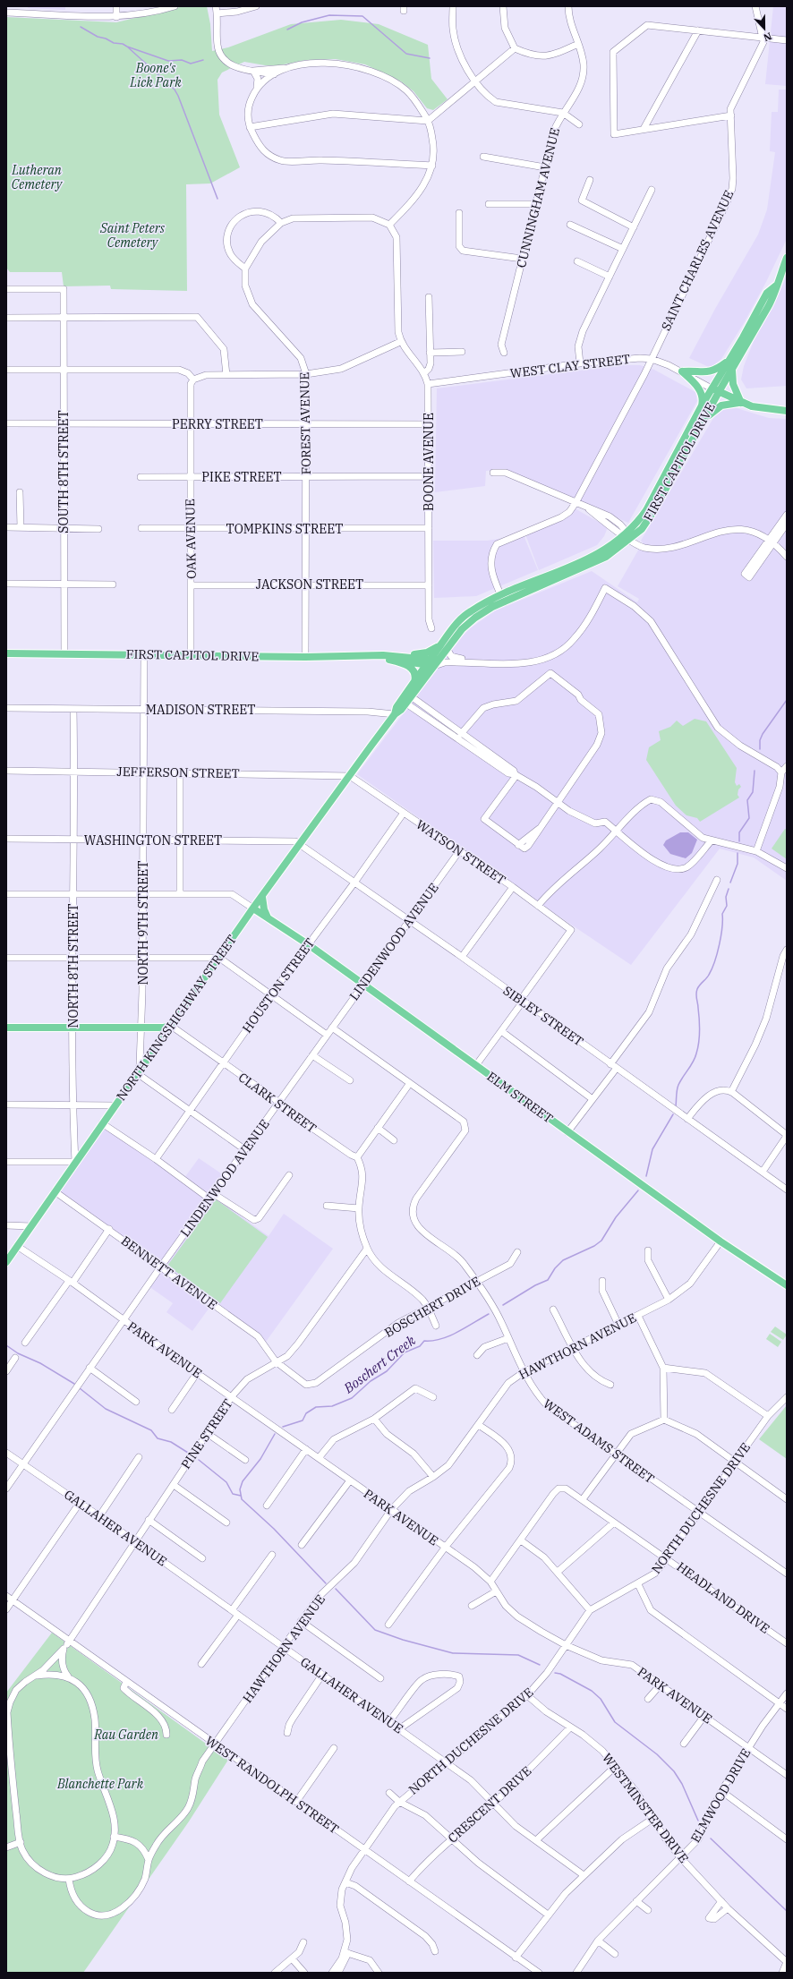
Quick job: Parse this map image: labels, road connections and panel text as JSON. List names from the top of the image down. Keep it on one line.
{"streets":{"main road":["WEST CLAY STREET","FIRST CAPITOL DRIVE","NORTH KINGSHIGHWAY STREET","ELM STREET"],"street":["CUNNINGHAM AVENUE","SAINT CHARLES AVENUE","FOREST AVENUE","PERRY STREET","BOONE AVENUE","SOUTH 8TH STREET","PIKE STREET","TOMPKINS STREET","OAK AVENUE","JACKSON STREET","MADISON STREET","JEFFERSON STREET","WASHINGTON STREET","WATSON STREET","NORTH 9TH STREET","LINDENWOOD AVENUE","NORTH 8TH STREET","HOUSTON STREET","SIBLEY STREET","CLARK STREET","BENNETT AVENUE","BOSCHERT DRIVE","HAWTHORN AVENUE","PARK AVENUE","PINE STREET","WEST ADAMS STREET","NORTH DUCHESNE DRIVE","GALLAHER AVENUE","HEADLAND DRIVE","WEST RANDOLPH STREET","ELMWOOD DRIVE","CRESCENT DRIVE","WESTMINSTER DRIVE"]},"crossings":[["SAINT CHARLES AVENUE","WEST CLAY STREET"],["WEST CLAY STREET","BOONE AVENUE"],["WEST CLAY STREET","FIRST CAPITOL DRIVE"],["FOREST AVENUE","PERRY STREET"],["FOREST AVENUE","FIRST CAPITOL DRIVE"],["FOREST AVENUE","PIKE STREET"],["FOREST AVENUE","TOMPKINS STREET"],["FOREST AVENUE","JACKSON STREET"],["PERRY STREET","BOONE AVENUE"],["PERRY STREET","SOUTH 8TH STREET"],["PERRY STREET","OAK AVENUE"],["BOONE AVENUE","PIKE STREET"],["BOONE AVENUE","TOMPKINS STREET"],["BOONE AVENUE","JACKSON STREET"],["FIRST CAPITOL DRIVE","SOUTH 8TH STREET"],["FIRST CAPITOL DRIVE","OAK AVENUE"],["FIRST CAPITOL DRIVE","NORTH 9TH STREET"],["PIKE STREET","OAK AVENUE"],["TOMPKINS STREET","OAK AVENUE"],["OAK AVENUE","JACKSON STREET"],["MADISON STREET","NORTH 9TH STREET"],["MADISON STREET","NORTH KINGSHIGHWAY STREET"],["JEFFERSON STREET","WATSON STREET"],["JEFFERSON STREET","NORTH 9TH STREET"],["JEFFERSON STREET","NORTH 8TH STREET"],["JEFFERSON STREET","NORTH KINGSHIGHWAY STREET"],["WASHINGTON STREET","NORTH 9TH STREET"],["WASHINGTON STREET","NORTH 8TH STREET"],["WASHINGTON STREET","SIBLEY STREET"],["WASHINGTON STREET","NORTH KINGSHIGHWAY STREET"],["WATSON STREET","LINDENWOOD AVENUE"],["WATSON STREET","HOUSTON STREET"],["WATSON STREET","SIBLEY STREET"],["WATSON STREET","NORTH KINGSHIGHWAY STREET"],["NORTH 9TH STREET","NORTH KINGSHIGHWAY STREET"],["LINDENWOOD AVENUE","SIBLEY STREET"],["LINDENWOOD AVENUE","ELM STREET"],["LINDENWOOD AVENUE","CLARK STREET"],["LINDENWOOD AVENUE","BENNETT AVENUE"],["LINDENWOOD AVENUE","PARK AVENUE"],["LINDENWOOD AVENUE","WEST ADAMS STREET"],["LINDENWOOD AVENUE","GALLAHER AVENUE"],["NORTH 8TH STREET","NORTH KINGSHIGHWAY STREET"],["HOUSTON STREET","SIBLEY STREET"],["HOUSTON STREET","ELM STREET"],["HOUSTON STREET","CLARK STREET"],["SIBLEY STREET","NORTH KINGSHIGHWAY STREET"],["NORTH KINGSHIGHWAY STREET","ELM STREET"],["NORTH KINGSHIGHWAY STREET","CLARK STREET"],["NORTH KINGSHIGHWAY STREET","BENNETT AVENUE"],["NORTH KINGSHIGHWAY STREET","PARK AVENUE"],["ELM STREET","HAWTHORN AVENUE"],["BENNETT AVENUE","BOSCHERT DRIVE"],["BENNETT AVENUE","PINE STREET"],["BOSCHERT DRIVE","PINE STREET"],["BOSCHERT DRIVE","WEST ADAMS STREET"],["HAWTHORN AVENUE","PARK AVENUE"],["HAWTHORN AVENUE","WEST ADAMS STREET"],["HAWTHORN AVENUE","GALLAHER AVENUE"],["HAWTHORN AVENUE","WEST RANDOLPH STREET"],["PARK AVENUE","PINE STREET"],["PARK AVENUE","NORTH DUCHESNE DRIVE"],["PARK AVENUE","HEADLAND DRIVE"],["PARK AVENUE","ELMWOOD DRIVE"],["PINE STREET","GALLAHER AVENUE"],["PINE STREET","WEST RANDOLPH STREET"],["WEST ADAMS STREET","NORTH DUCHESNE DRIVE"],["NORTH DUCHESNE DRIVE","GALLAHER AVENUE"],["NORTH DUCHESNE DRIVE","HEADLAND DRIVE"],["NORTH DUCHESNE DRIVE","WEST RANDOLPH STREET"],["NORTH DUCHESNE DRIVE","WESTMINSTER DRIVE"],["GALLAHER AVENUE","CRESCENT DRIVE"],["WEST RANDOLPH STREET","CRESCENT DRIVE"],["ELMWOOD DRIVE","WESTMINSTER DRIVE"],["CRESCENT DRIVE","WESTMINSTER DRIVE"]],"water":["Boschert Creek"],"parks":["Boone's Lick Park","Lutheran Cemetery","Saint Peters Cemetery","Rau Garden","Blanchette Park"],"north":"bottom"}
